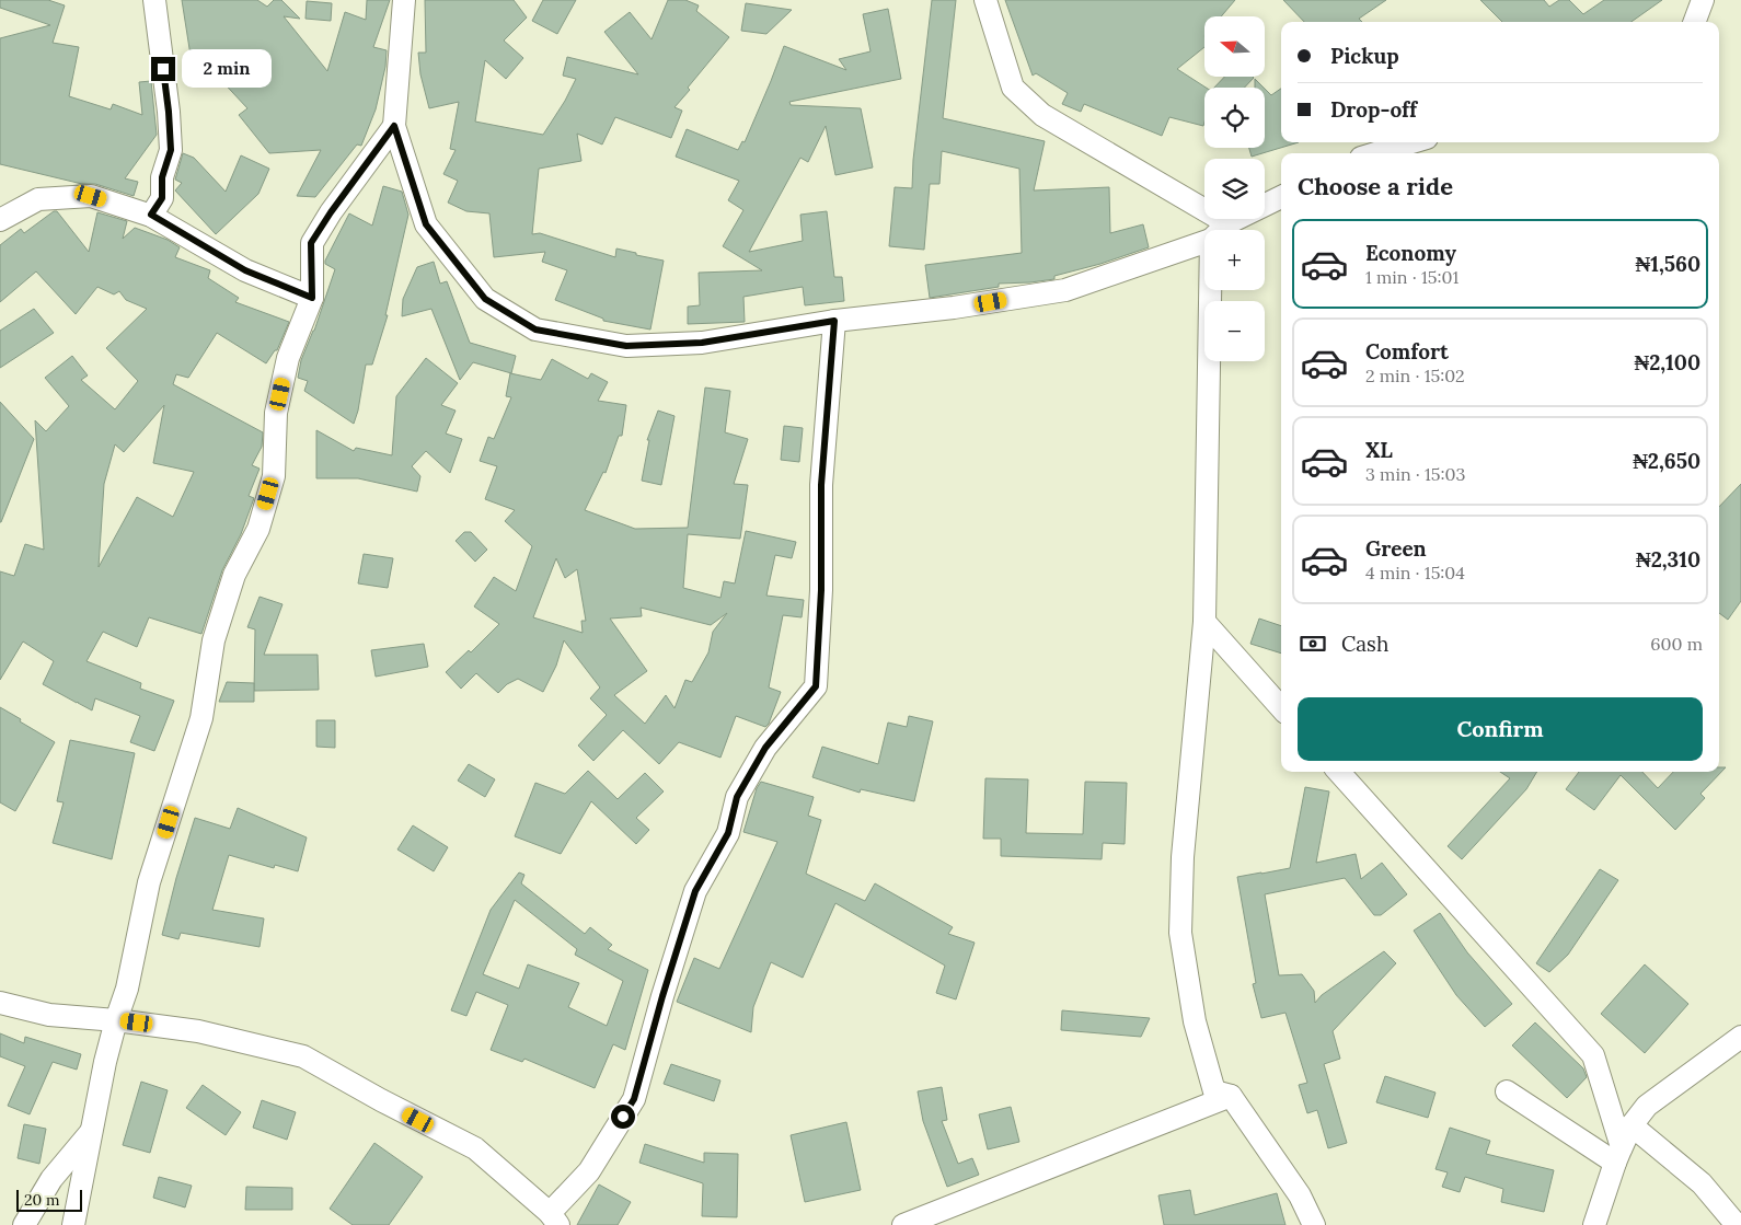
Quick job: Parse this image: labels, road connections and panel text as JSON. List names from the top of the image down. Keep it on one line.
{"scale_bar":"20 m","north":"left","page":{"map_buttons":["+","−"],"banner":["Pickup","Drop-off"],"bubble":"2 min","heading":"Choose a ride","list":[{"name":"Economy","note":"1 min · 15:01","value":"₦1,560"},{"name":"Comfort","note":"2 min · 15:02","value":"₦2,100"},{"name":"XL","note":"3 min · 15:03","value":"₦2,650"},{"name":"Green","note":"4 min · 15:04","value":"₦2,310"}],"pay":["Cash","600 m"],"buttons":"Confirm","scale":"20 m"}}
